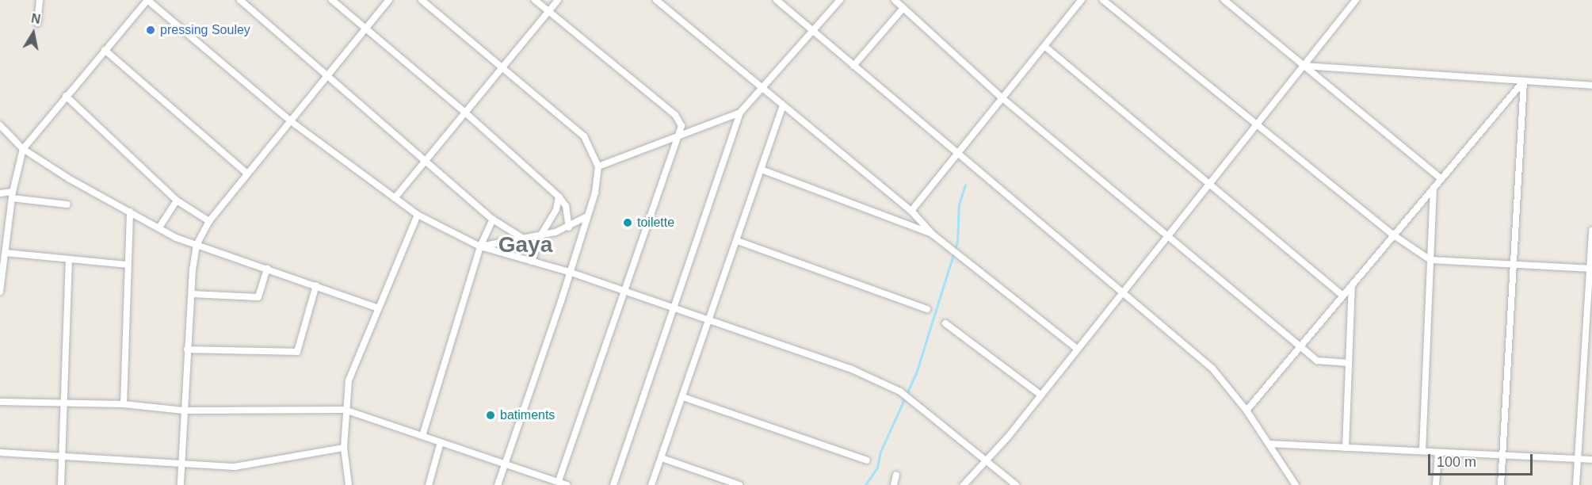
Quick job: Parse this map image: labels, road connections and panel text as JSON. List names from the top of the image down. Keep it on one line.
{"districts":["Gaya"],"places":["pressing Souley","toilette","batiments"],"scale_bar":"100 m","north":"top"}
